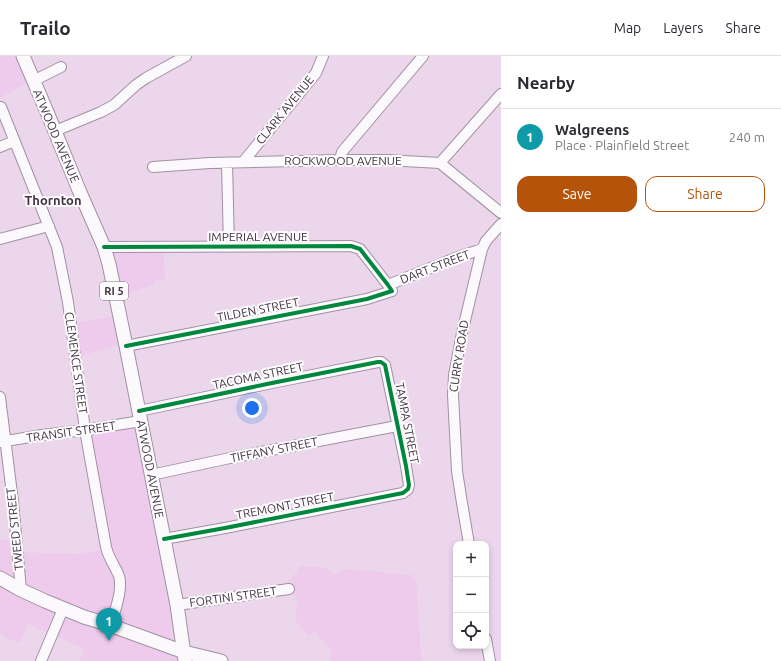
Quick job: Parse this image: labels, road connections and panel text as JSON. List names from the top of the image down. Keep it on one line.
{"streets":{"main road":["ATWOOD AVENUE","RI 5"],"street":["CLARK AVENUE","ROCKWOOD AVENUE","IMPERIAL AVENUE","DART STREET","TILDEN STREET","CURRY ROAD","CLEMENCE STREET","TACOMA STREET","TAMPA STREET","TRANSIT STREET","TIFFANY STREET","TREMONT STREET","TWEED STREET","FORTINI STREET"]},"crossings":[["CLARK AVENUE","ROCKWOOD AVENUE"],["ATWOOD AVENUE","IMPERIAL AVENUE"],["ATWOOD AVENUE","TILDEN STREET"],["ATWOOD AVENUE","TACOMA STREET"],["ATWOOD AVENUE","TRANSIT STREET"],["ATWOOD AVENUE","TIFFANY STREET"],["ATWOOD AVENUE","TREMONT STREET"],["ATWOOD AVENUE","FORTINI STREET"],["IMPERIAL AVENUE","DART STREET"],["IMPERIAL AVENUE","TILDEN STREET"],["DART STREET","TILDEN STREET"],["DART STREET","CURRY ROAD"],["CLEMENCE STREET","TRANSIT STREET"],["TACOMA STREET","TAMPA STREET"],["TACOMA STREET","TRANSIT STREET"],["TAMPA STREET","TIFFANY STREET"],["TAMPA STREET","TREMONT STREET"],["TRANSIT STREET","TWEED STREET"]],"districts":["Thornton"],"page":{"header":"Trailo","nav":["Map","Layers","Share"],"heading":"Nearby","list":[{"mark":"1","name":"Walgreens","note":"Place · Plainfield Street","value":"240 m"}],"buttons":["Save","Share"],"map_buttons":["+","−"],"pins":"1"}}
